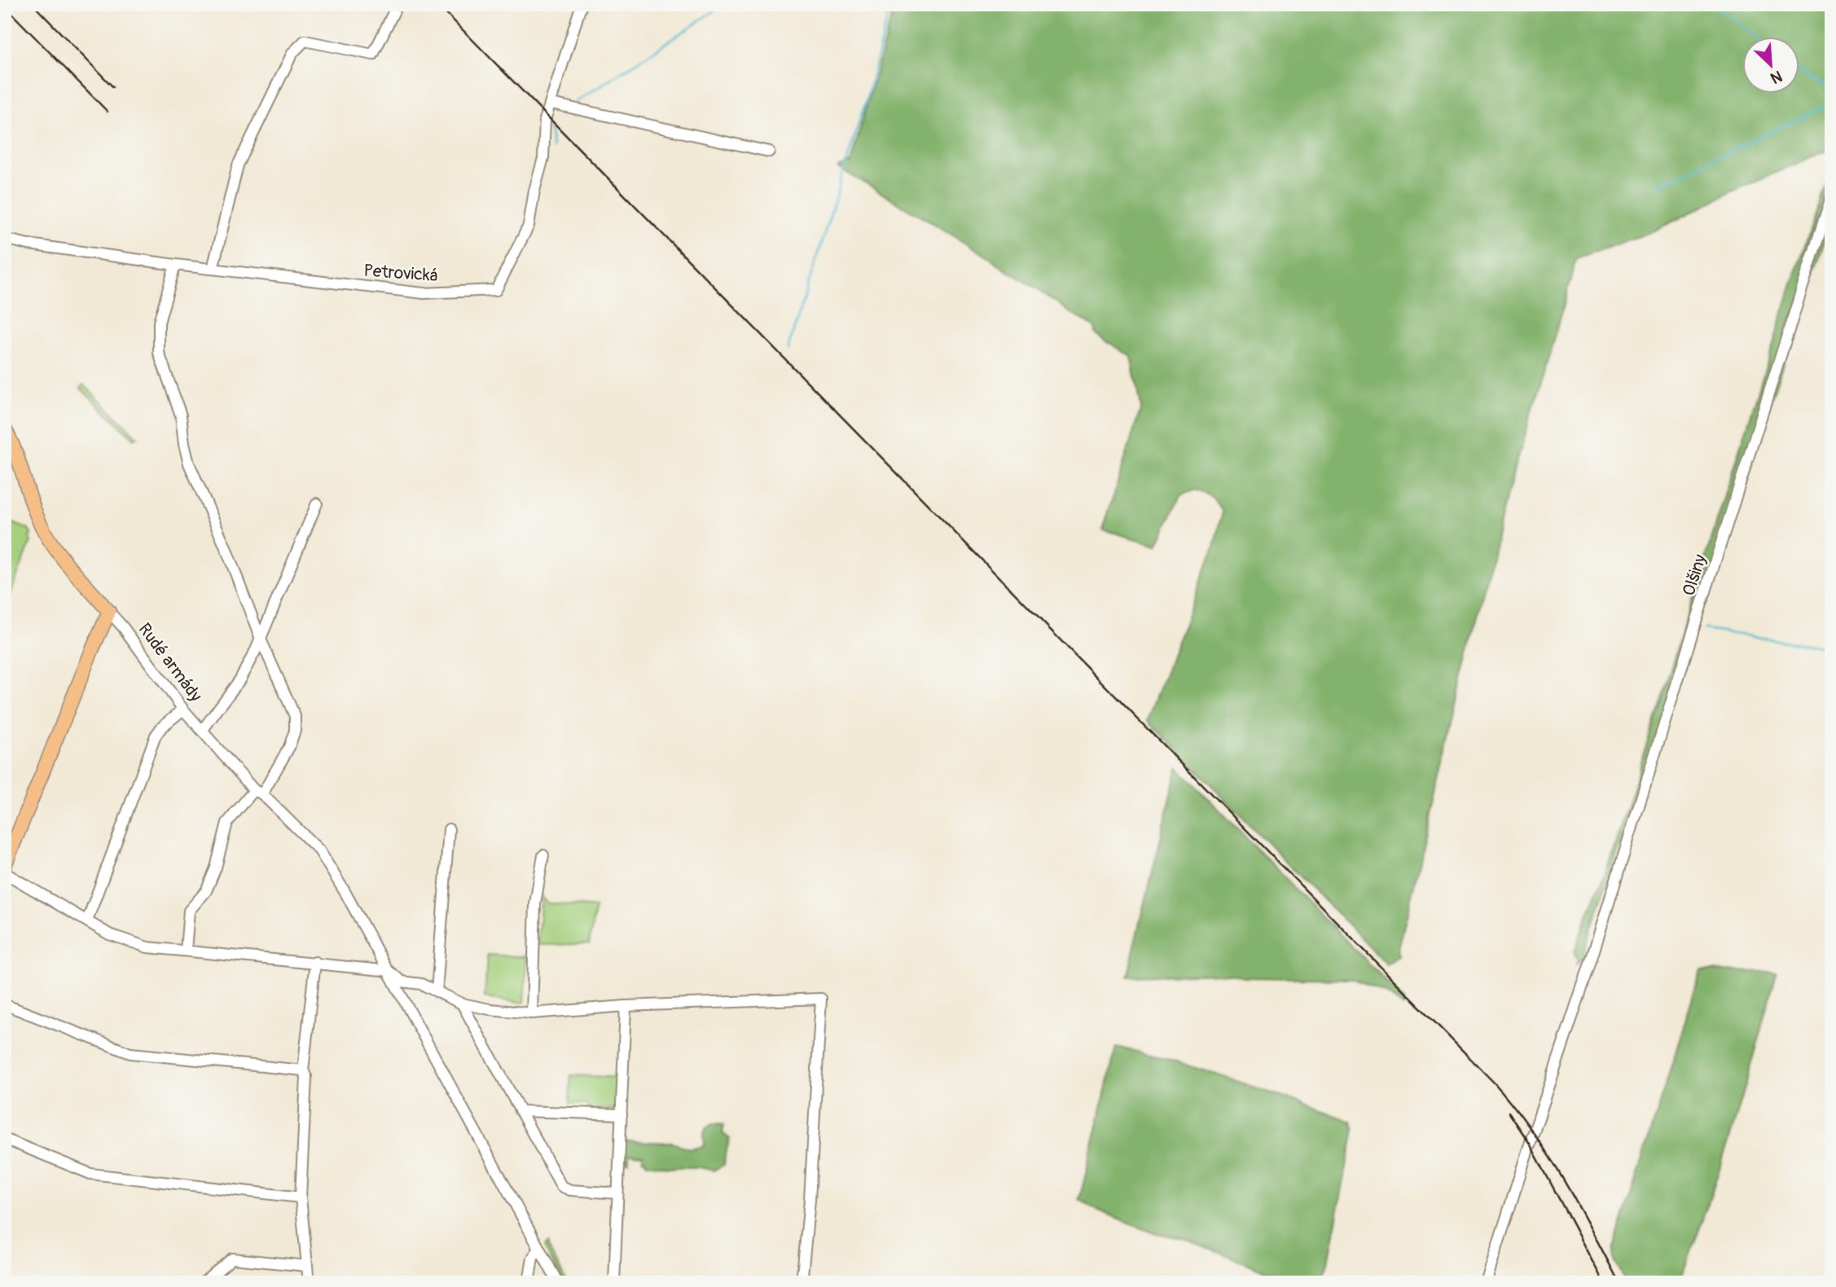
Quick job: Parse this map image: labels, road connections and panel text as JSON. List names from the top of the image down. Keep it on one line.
{"streets":{"main road":["Rudé armády"],"street":["Petrovická","Olšiny"]},"north":"bottom right"}
